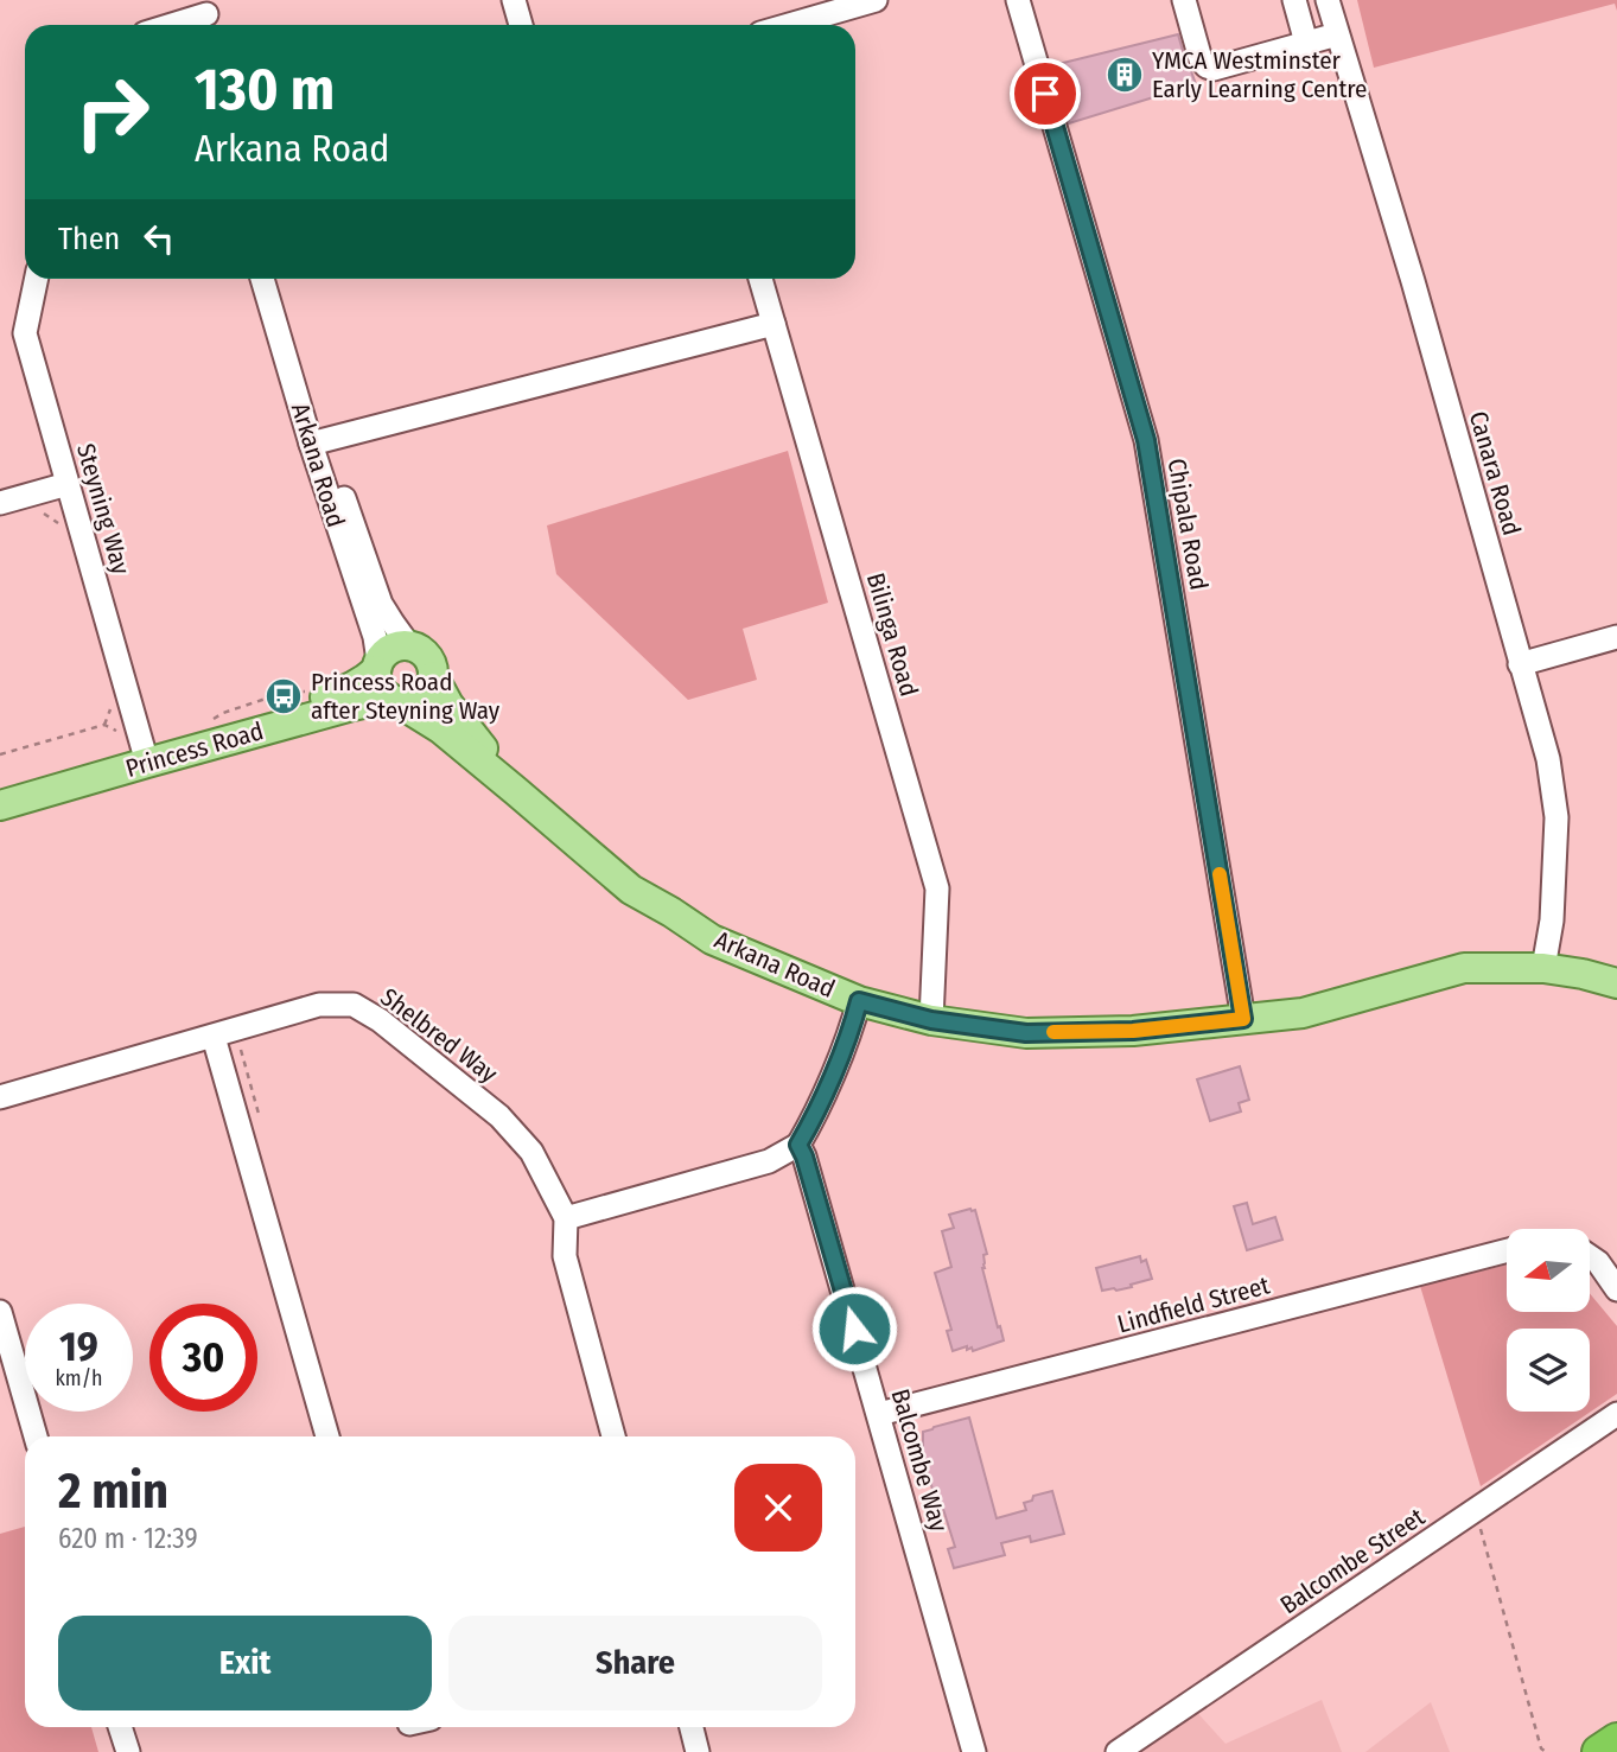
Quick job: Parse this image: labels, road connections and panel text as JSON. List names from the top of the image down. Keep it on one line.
{"streets":{"main road":["Arkana Road","Princess Road"],"street":["Canara Road","Steyning Way","Chipala Road","Bilinga Road","Shelbred Way","Lindfield Street","Balcombe Way","Balcombe Street"]},"crossings":[["Arkana Road","Canara Road"],["Arkana Road","Chipala Road"],["Arkana Road","Bilinga Road"],["Arkana Road","Princess Road"],["Steyning Way","Princess Road"],["Lindfield Street","Balcombe Way"]],"places":{"building":["YMCA Westminster Early Learning Centre"],"bus stop":["Princess Road after Steyning Way"]},"north":"left","page":{"turn":["130 m","Arkana Road"],"then":"Then","speed":"19 km/h","limit":"30","heading":["2 min","620 m · 12:39"],"buttons":["Exit","Share"]}}
